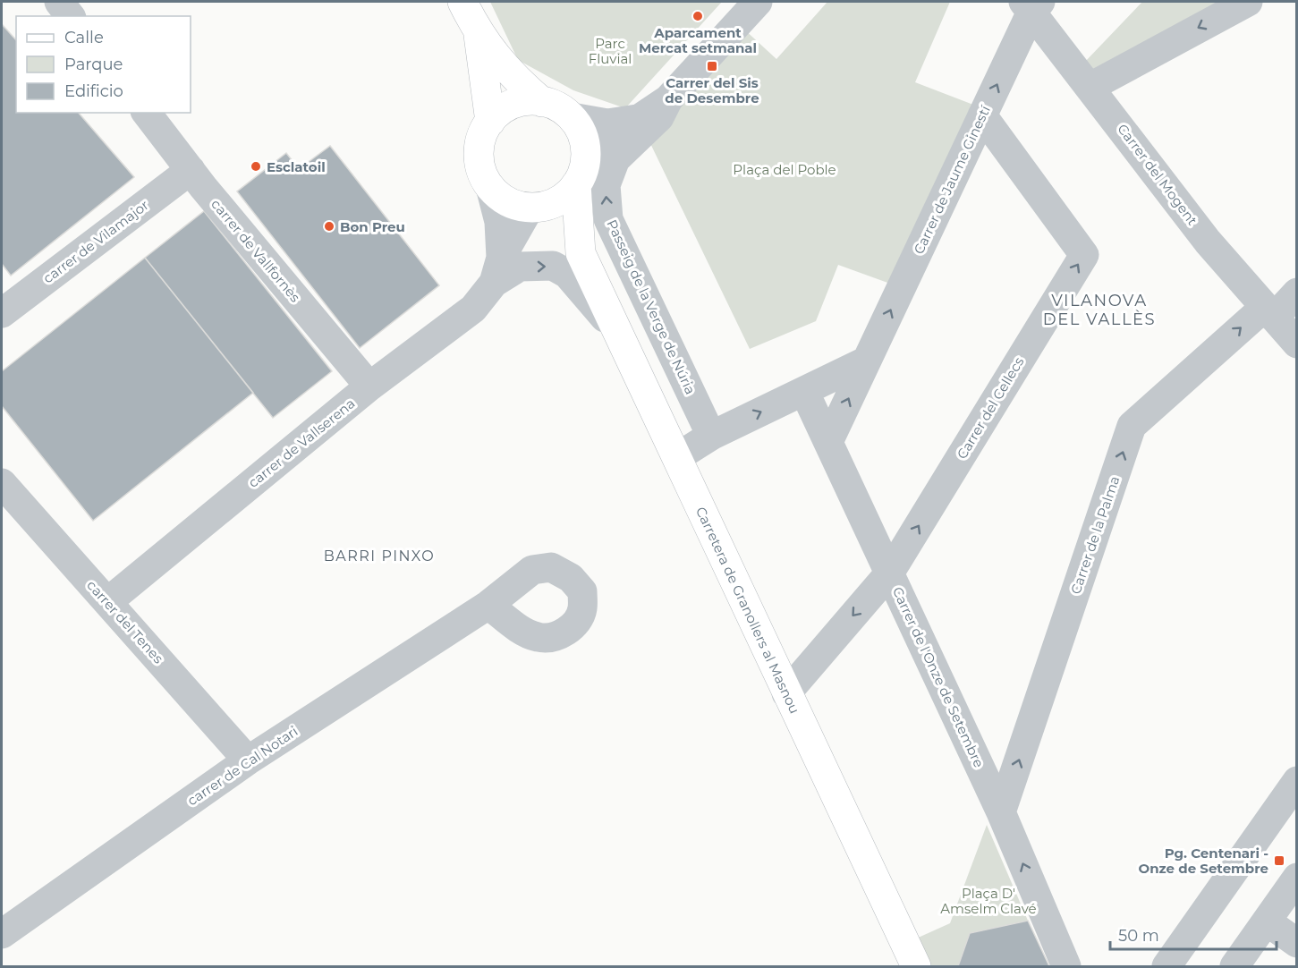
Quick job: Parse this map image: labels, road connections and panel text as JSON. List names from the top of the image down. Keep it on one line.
{"streets":{"main road":["Carretera de Granollers al Masnou"],"street":["Carrer del Mogent","Carrer de Jaume Ginestí","carrer de Vilamajor","carrer de Vallfornès","Passeig de la Verge de Núria","Carrer del Cellecs","carrer de Vallserena","Carrer de la Palma","carrer del Tenes","Carrer de l'Onze de Setembre","carrer de Cal Notari"]},"crossings":[["Carrer del Mogent","Carrer de Jaume Ginestí"],["Carrer del Mogent","Carrer de la Palma"],["Carrer de Jaume Ginestí","Carrer del Cellecs"],["Carrer de Jaume Ginestí","Carrer de l'Onze de Setembre"],["carrer de Vilamajor","carrer de Vallfornès"],["carrer de Vallfornès","carrer de Vallserena"],["Carrer del Cellecs","Carretera de Granollers al Masnou"],["Carrer del Cellecs","Carrer de l'Onze de Setembre"],["carrer de Vallserena","Carretera de Granollers al Masnou"],["carrer de Vallserena","carrer del Tenes"],["Carrer de la Palma","Carrer de l'Onze de Setembre"],["carrer del Tenes","carrer de Cal Notari"]],"one_way":["Carrer de Jaume Ginestí","Passeig de la Verge de Núria"],"districts":["VILANOVA DEL VALLÈS","BARRI PINXO"],"parks":["Parc Fluvial","Plaça del Poble","Plaça D' Amselm Clavé"],"places":{"other":["Aparcament Mercat setmanal","Esclatoil","Bon Preu"],"transit":["Carrer del Sis de Desembre","Pg. Centenari - Onze de Setembre"]},"legend":["Calle","Parque","Edificio"],"scale_bar":"50 m"}
